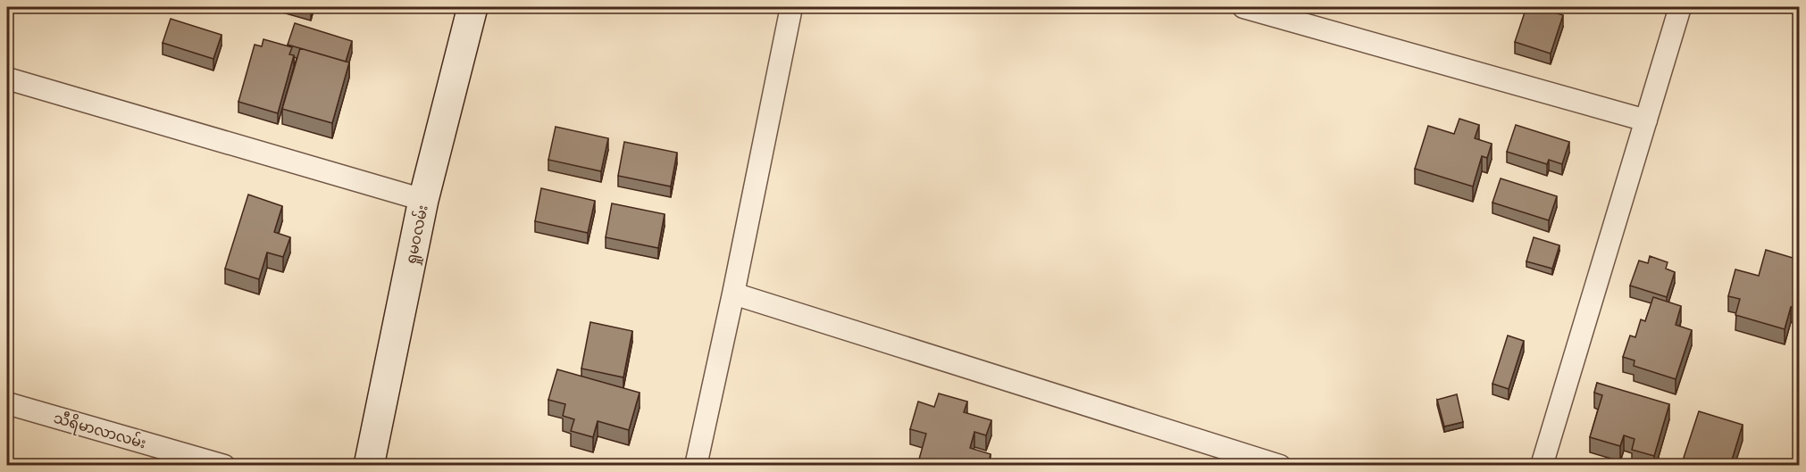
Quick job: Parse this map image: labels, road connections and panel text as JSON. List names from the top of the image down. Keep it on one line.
{"streets":{"street":["ရှုမဝလမ်း","သီရိမာလာလမ်း"]}}
